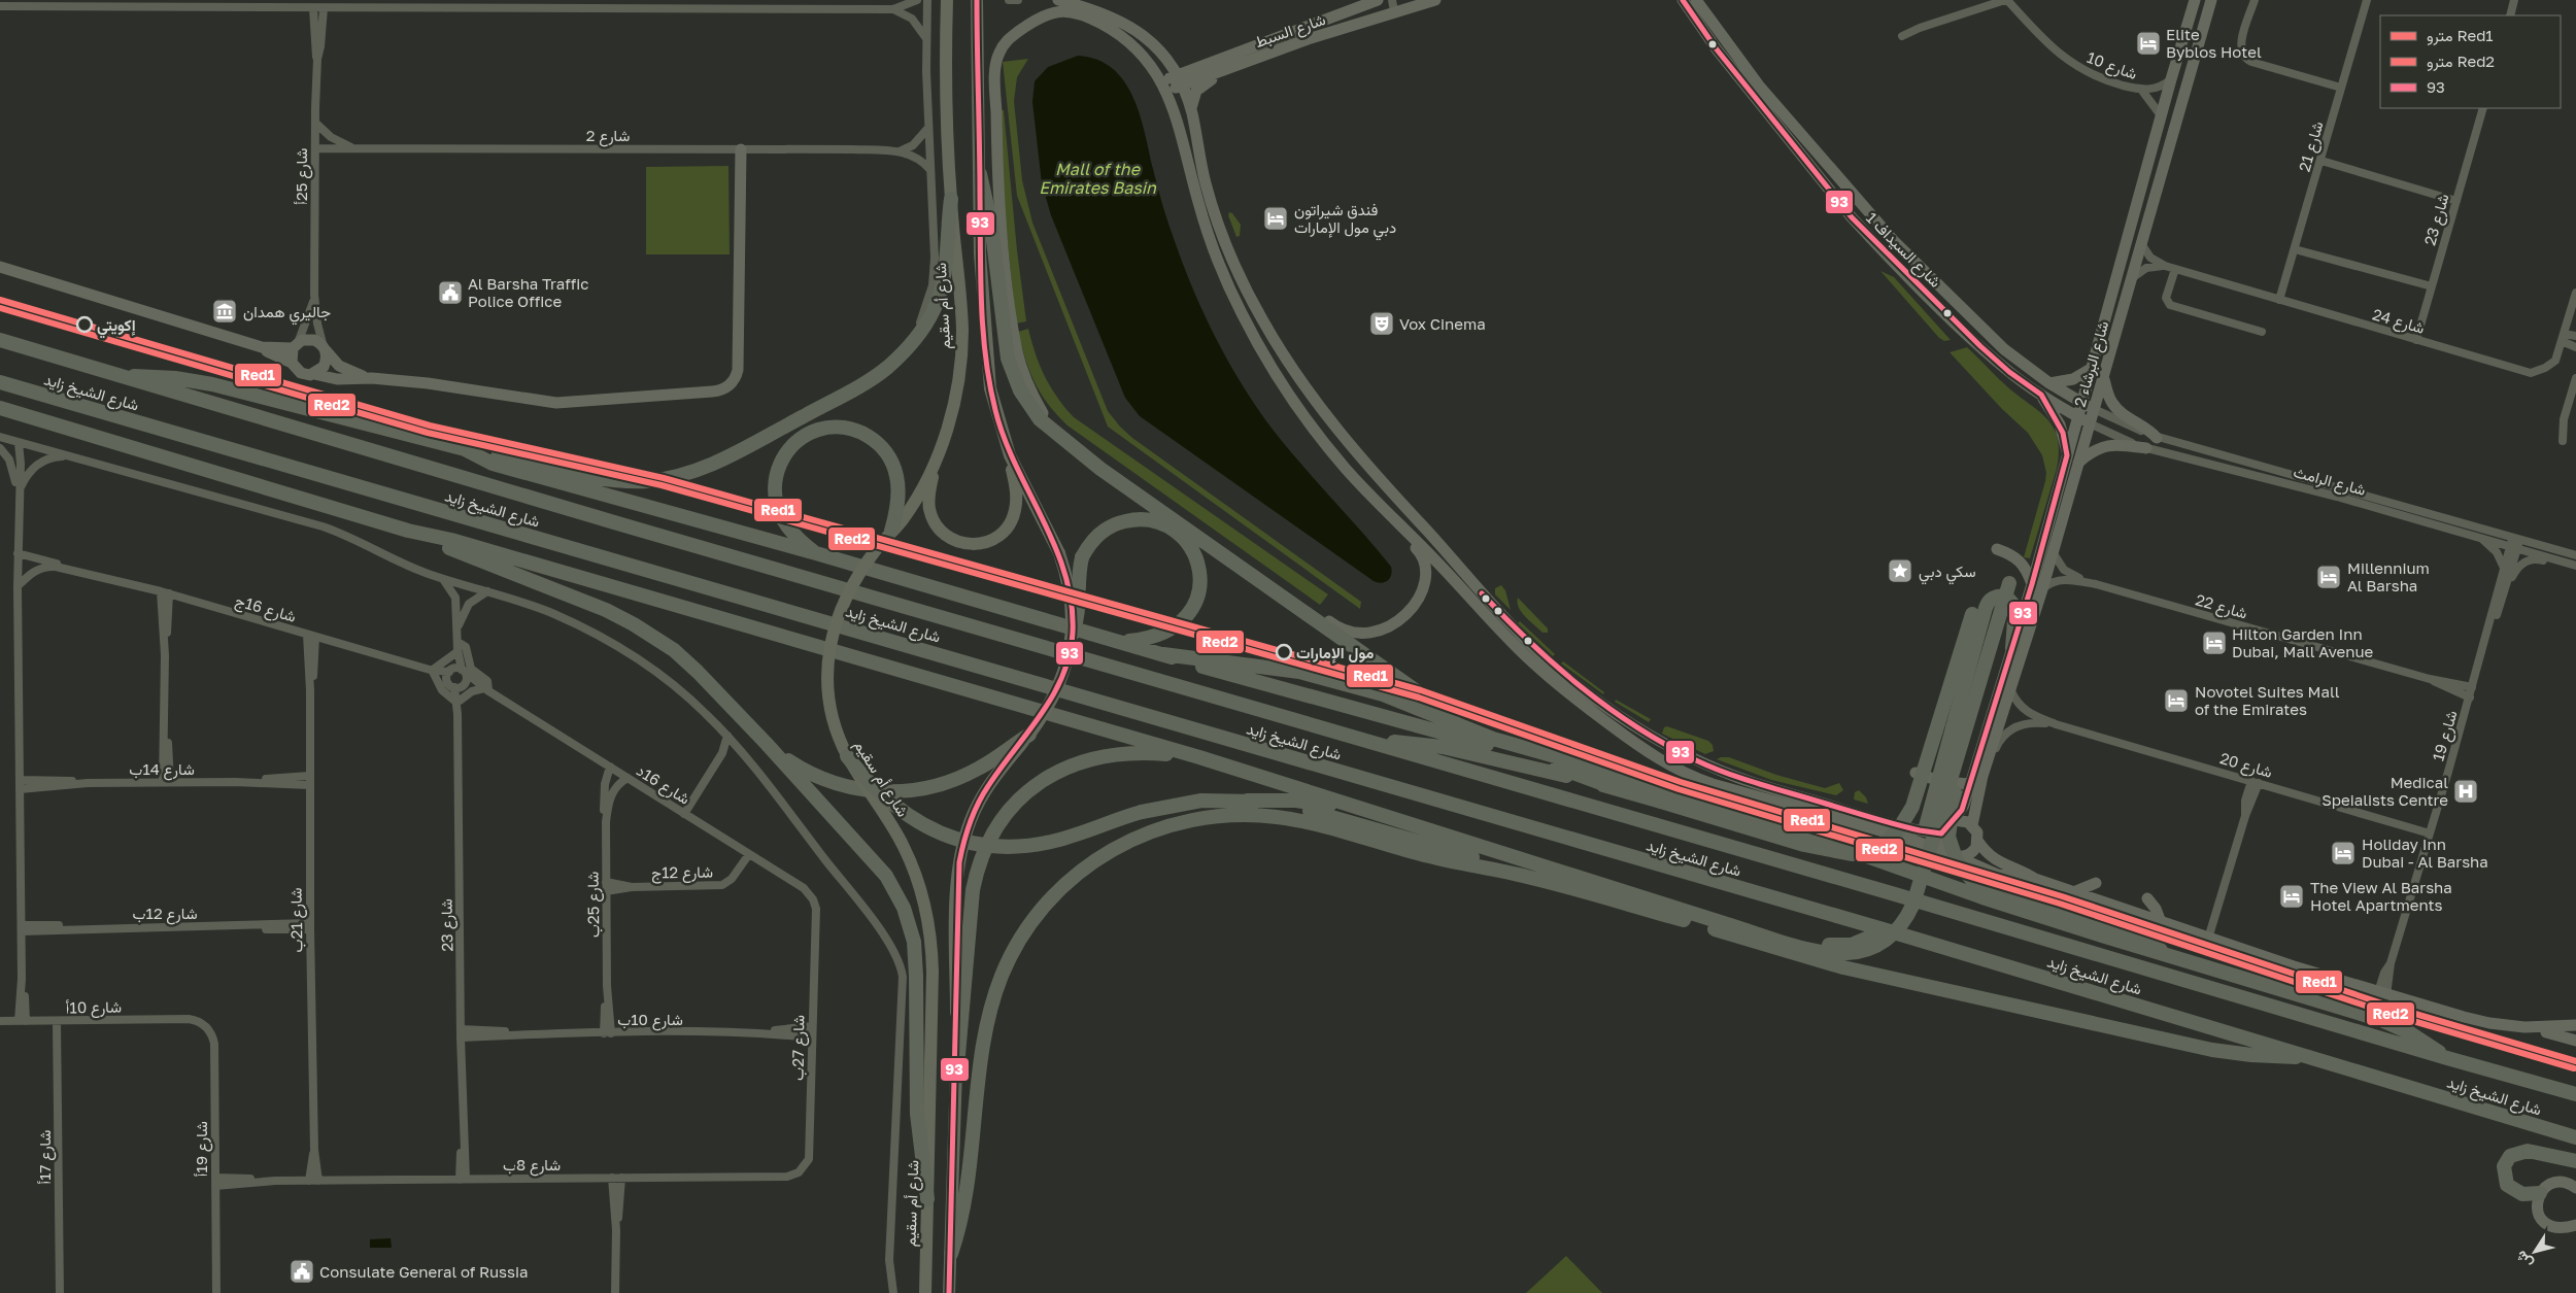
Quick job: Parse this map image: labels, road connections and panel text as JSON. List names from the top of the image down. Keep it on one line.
{"streets":{"highway":["شارع الشيخ زايد"],"main road":["شارع أم سقيم"],"street":["شارع السبط","شارع 10","شارع 2","شارع 21","شارع 25أ","شارع 23","شارع السيداف 1","شارع 24","شارع البرشاء 2","شارع الرامث","شارع 22","شارع 16ج","شارع 19","شارع 20","شارع 14ب","شارع 16د","شارع 12ج","شارع 25ب","شارع 12ب","شارع 21ب","شارع 10أ","شارع 10ب","شارع 27ب","شارع 19أ","شارع 17أ","شارع 8ب"]},"crossings":[["شارع 10","شارع البرشاء 2"],["شارع 2","شارع 25أ"],["شارع 21","شارع 24"],["شارع 23","شارع 24"],["شارع 23","شارع 16ج"],["شارع 23","شارع 16د"],["شارع 23","شارع 10ب"],["شارع 23","شارع 8ب"],["شارع السيداف 1","شارع البرشاء 2"],["شارع السيداف 1","شارع الرامث"],["شارع 24","شارع البرشاء 2"],["شارع البرشاء 2","شارع الرامث"],["شارع البرشاء 2","شارع 22"],["شارع الرامث","شارع 19"],["شارع 22","شارع 19"],["شارع 16ج","شارع 16د"],["شارع 16ج","شارع 21ب"],["شارع 19","شارع 20"],["شارع 14ب","شارع 21ب"],["شارع 16د","شارع 12ج"],["شارع 16د","شارع 25ب"],["شارع 16د","شارع 27ب"],["شارع 12ج","شارع 25ب"],["شارع 25ب","شارع 10ب"],["شارع 12ب","شارع 21ب"],["شارع 21ب","شارع 8ب"],["شارع 10أ","شارع 19أ"],["شارع 10أ","شارع 17أ"],["شارع 10ب","شارع 27ب"],["شارع 27ب","شارع 8ب"],["شارع 19أ","شارع 8ب"]],"water":["Mall of the Emirates Basin"],"places":{"hotel":["Elite Byblos Hotel","فندق شيراتون دبي مول الإمارات","Millennium Al Barsha","Hilton Garden Inn Dubai, Mall Avenue","Novotel Suites Mall of the Emirates","Holiday Inn Dubai - Al Barsha","The View Al Barsha Hotel Apartments"],"public building":["Al Barsha Traffic Police Office","Consulate General of Russia"],"museum":["جاليري همدان"],"theatre":["Vox Cinema"],"other":["إكويتي","مول الإمارات"],"place":["سكي دبي"],"hospital":["Medical Speialists Centre"]},"lines":["transit line 93","metro line Red1","metro line Red2"],"legend":["مترو Red1","مترو Red2","93"],"north":"bottom left"}
